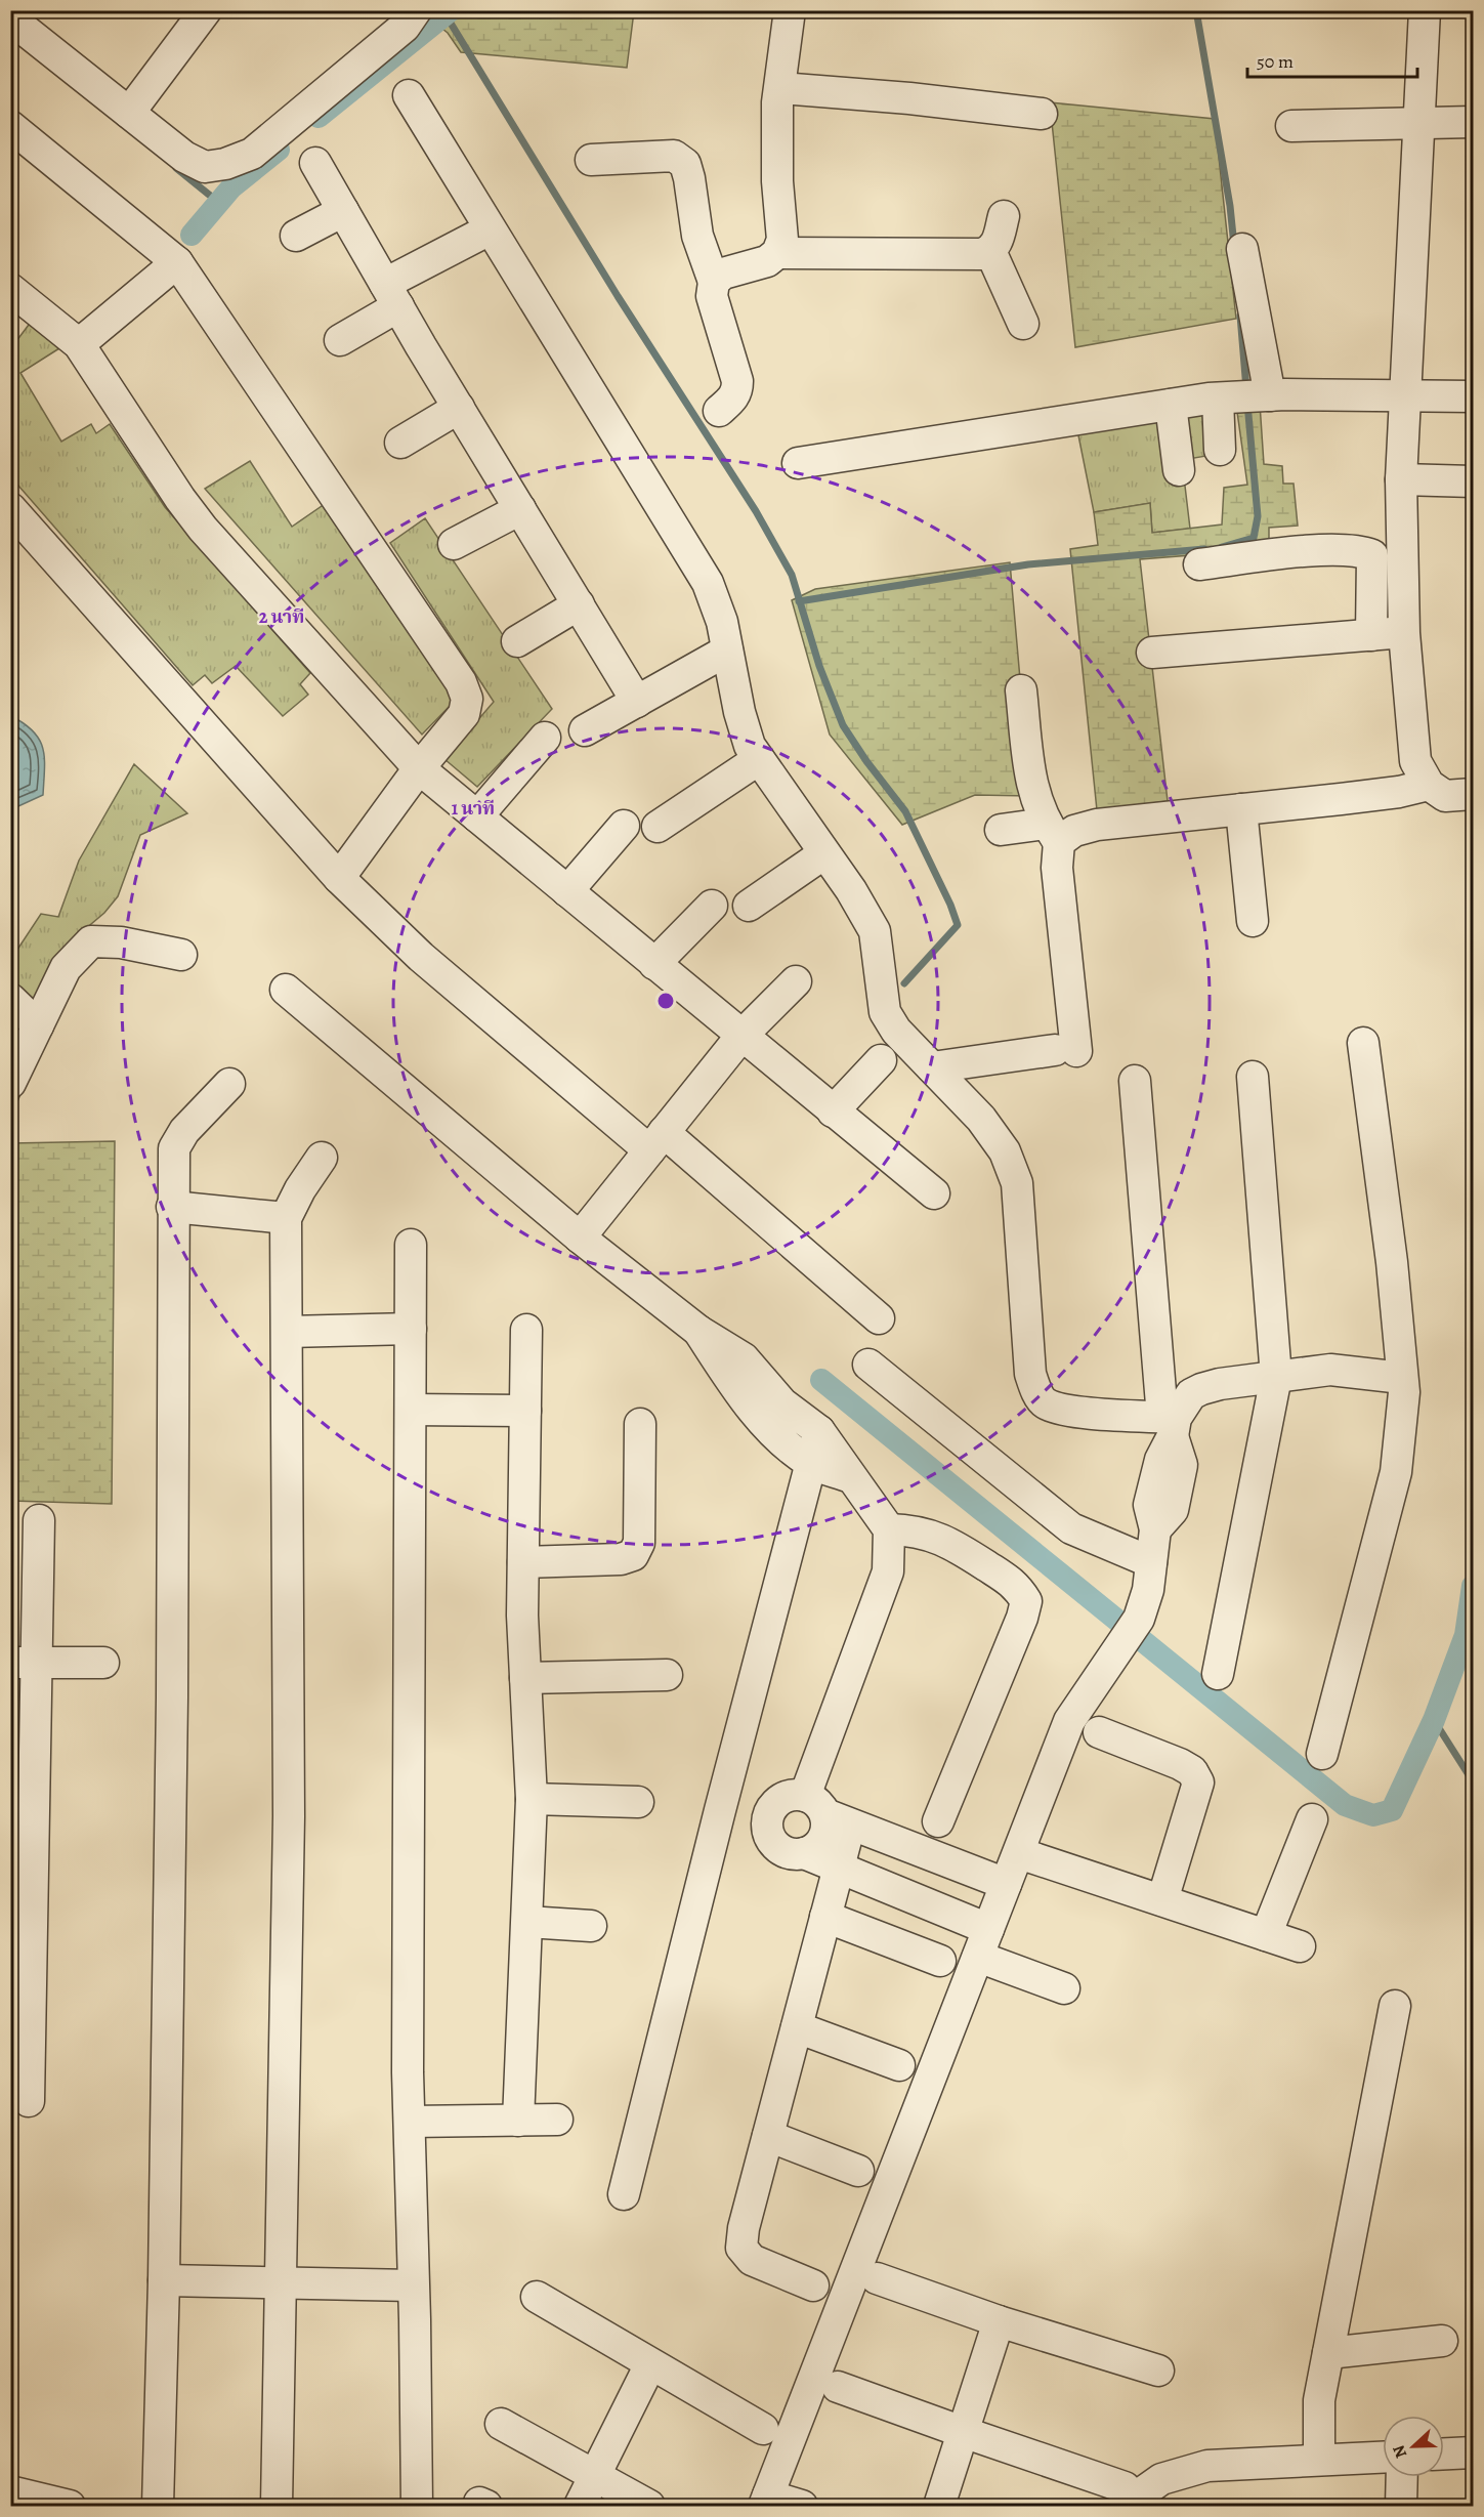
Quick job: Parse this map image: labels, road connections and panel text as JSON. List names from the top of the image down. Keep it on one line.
{"scale_bar":"50 m","north":"left","rings":["2 นาที","1 นาที"]}
